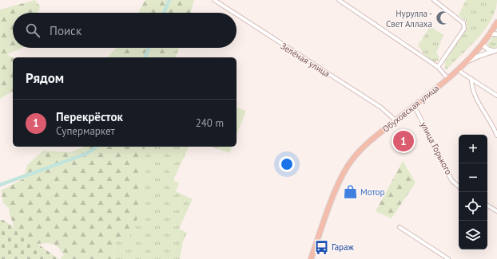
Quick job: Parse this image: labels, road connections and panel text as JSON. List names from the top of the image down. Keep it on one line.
{"streets":{"main road":["Обуховская улица"],"street":["Зелёная улица","улица Горького"]},"crossings":[["Зелёная улица","Обуховская улица"],["Обуховская улица","улица Горького"]],"places":{"mosque":["Нурулла - Свет Аллаха"],"shop":["Мотор"],"bus stop":["Гараж"]},"page":{"search":"Поиск","heading":"Рядом","list":[{"mark":"1","name":"Перекрёсток","note":"Супермаркет","value":"240 m"}],"pins":"1","map_buttons":["+","−"]}}
